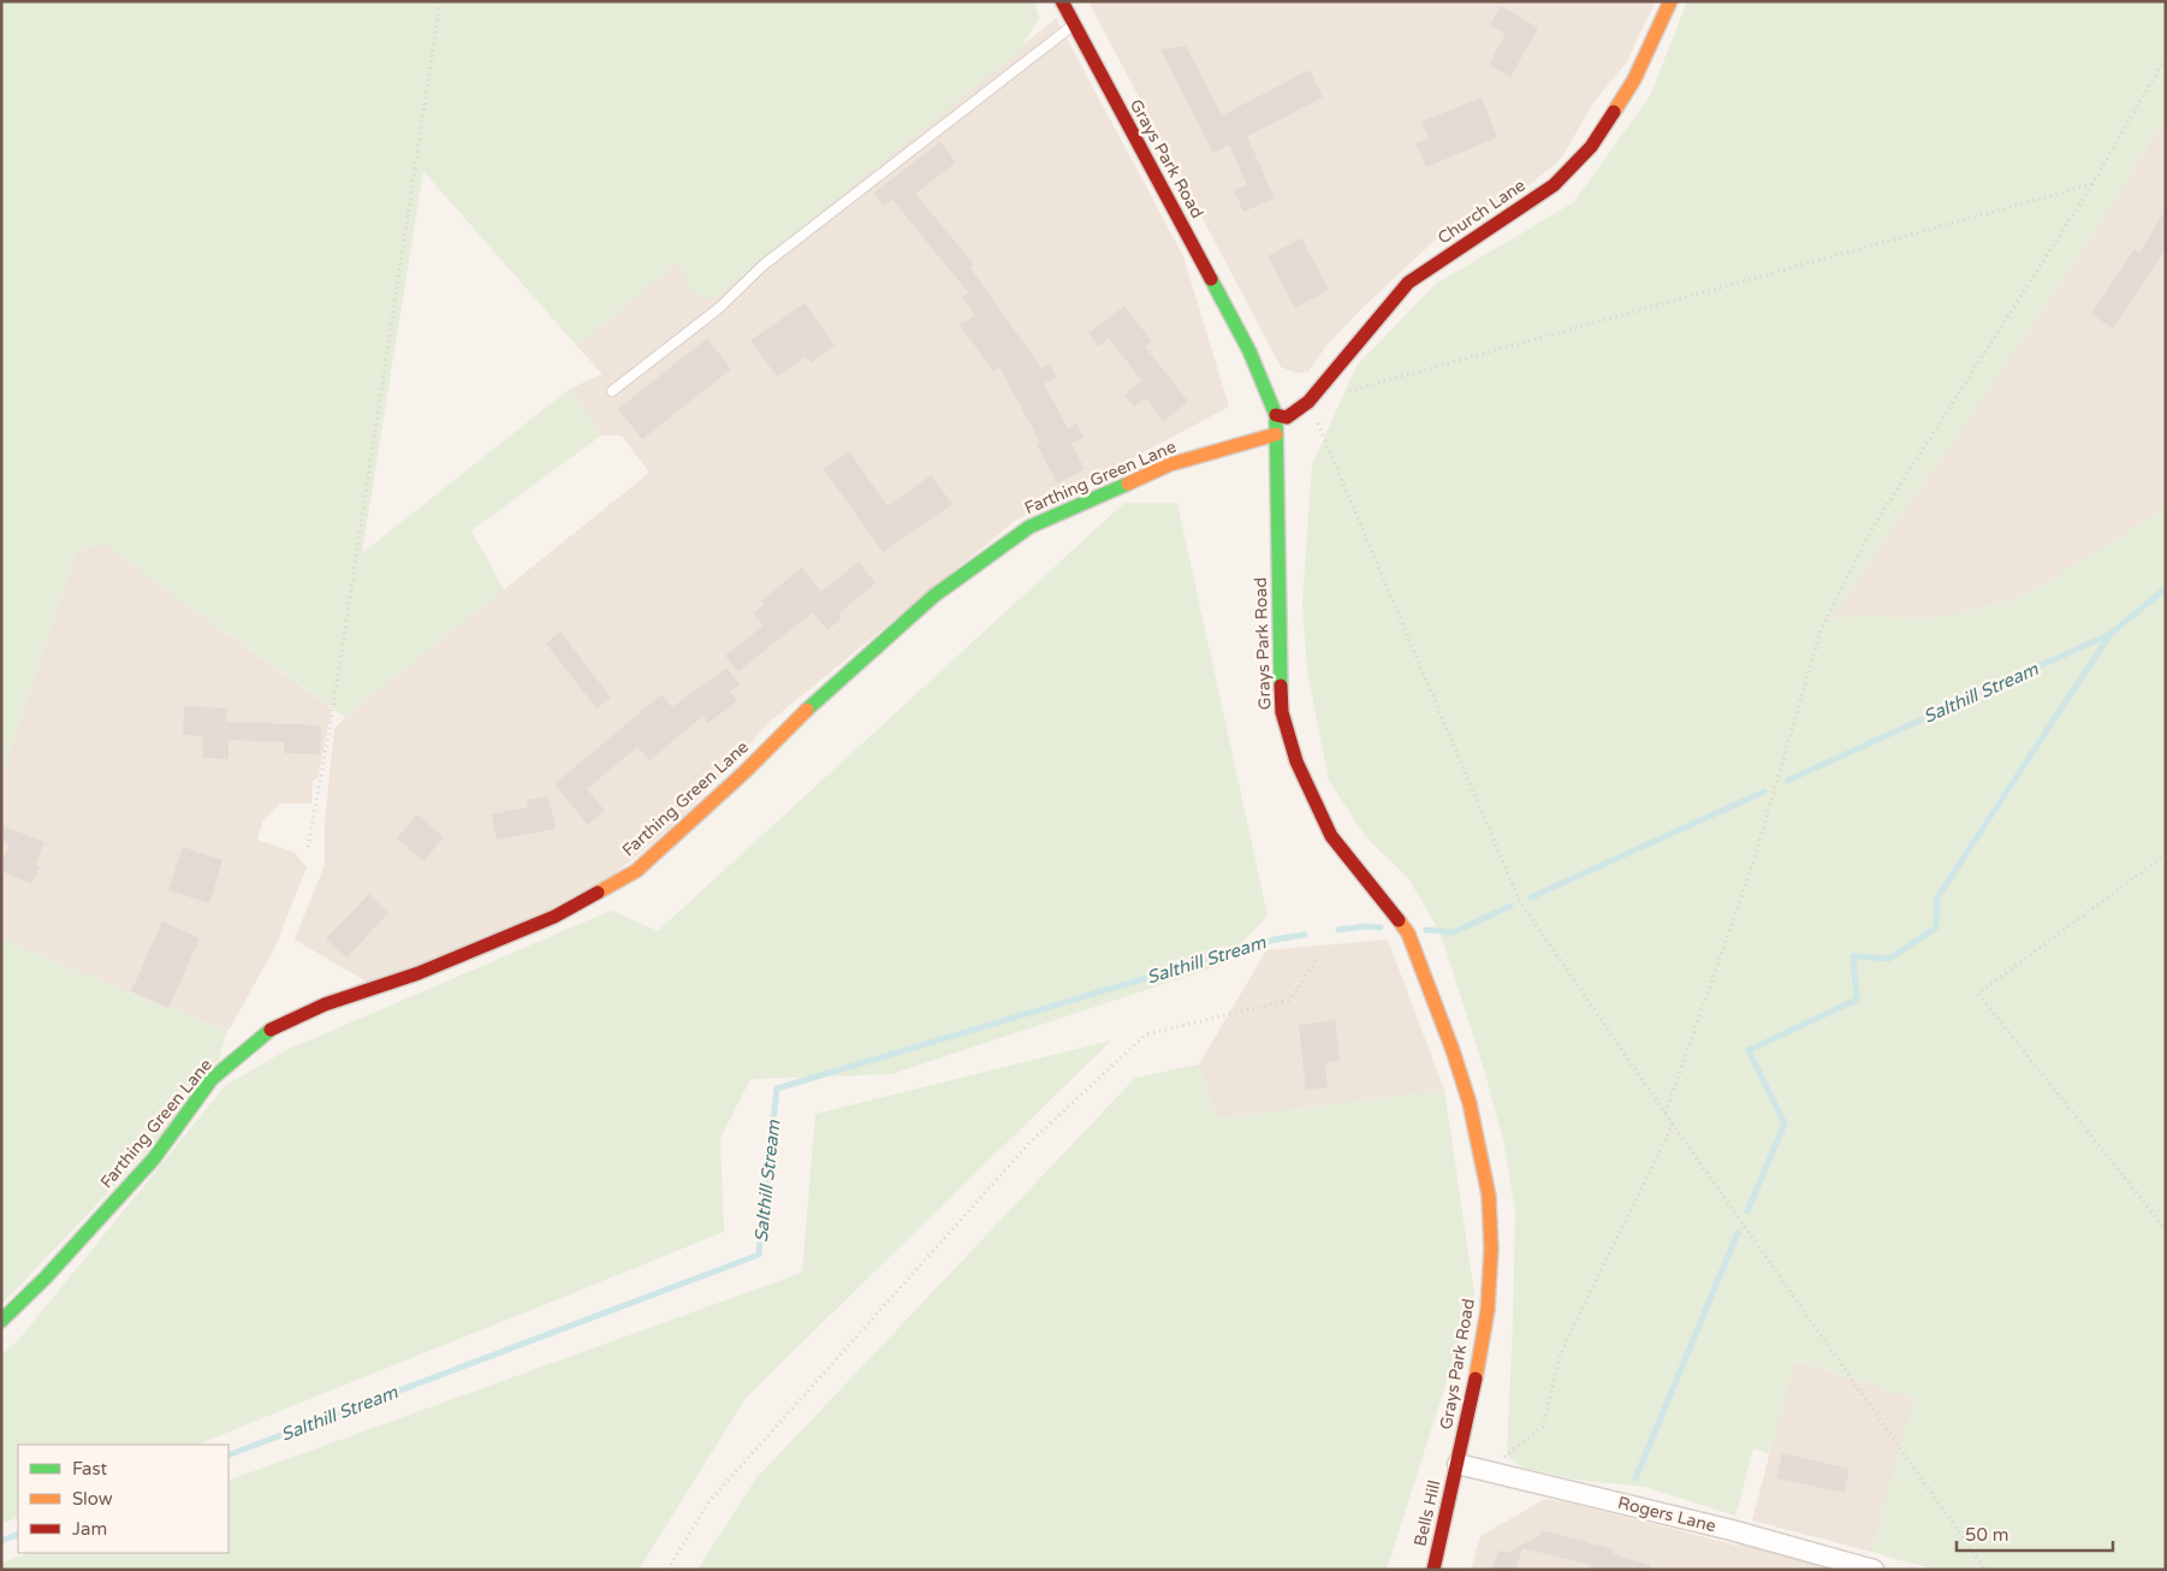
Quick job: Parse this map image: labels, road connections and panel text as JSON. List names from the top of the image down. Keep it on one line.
{"streets":{"street":["Grays Park Road","Church Lane","Farthing Green Lane","Bells Hill","Rogers Lane"]},"crossings":[["Grays Park Road","Church Lane"],["Grays Park Road","Farthing Green Lane"],["Grays Park Road","Bells Hill"],["Grays Park Road","Rogers Lane"],["Bells Hill","Rogers Lane"]],"water":["Salthill Stream"],"legend":["Fast","Slow","Jam"],"scale_bar":"50 m"}
